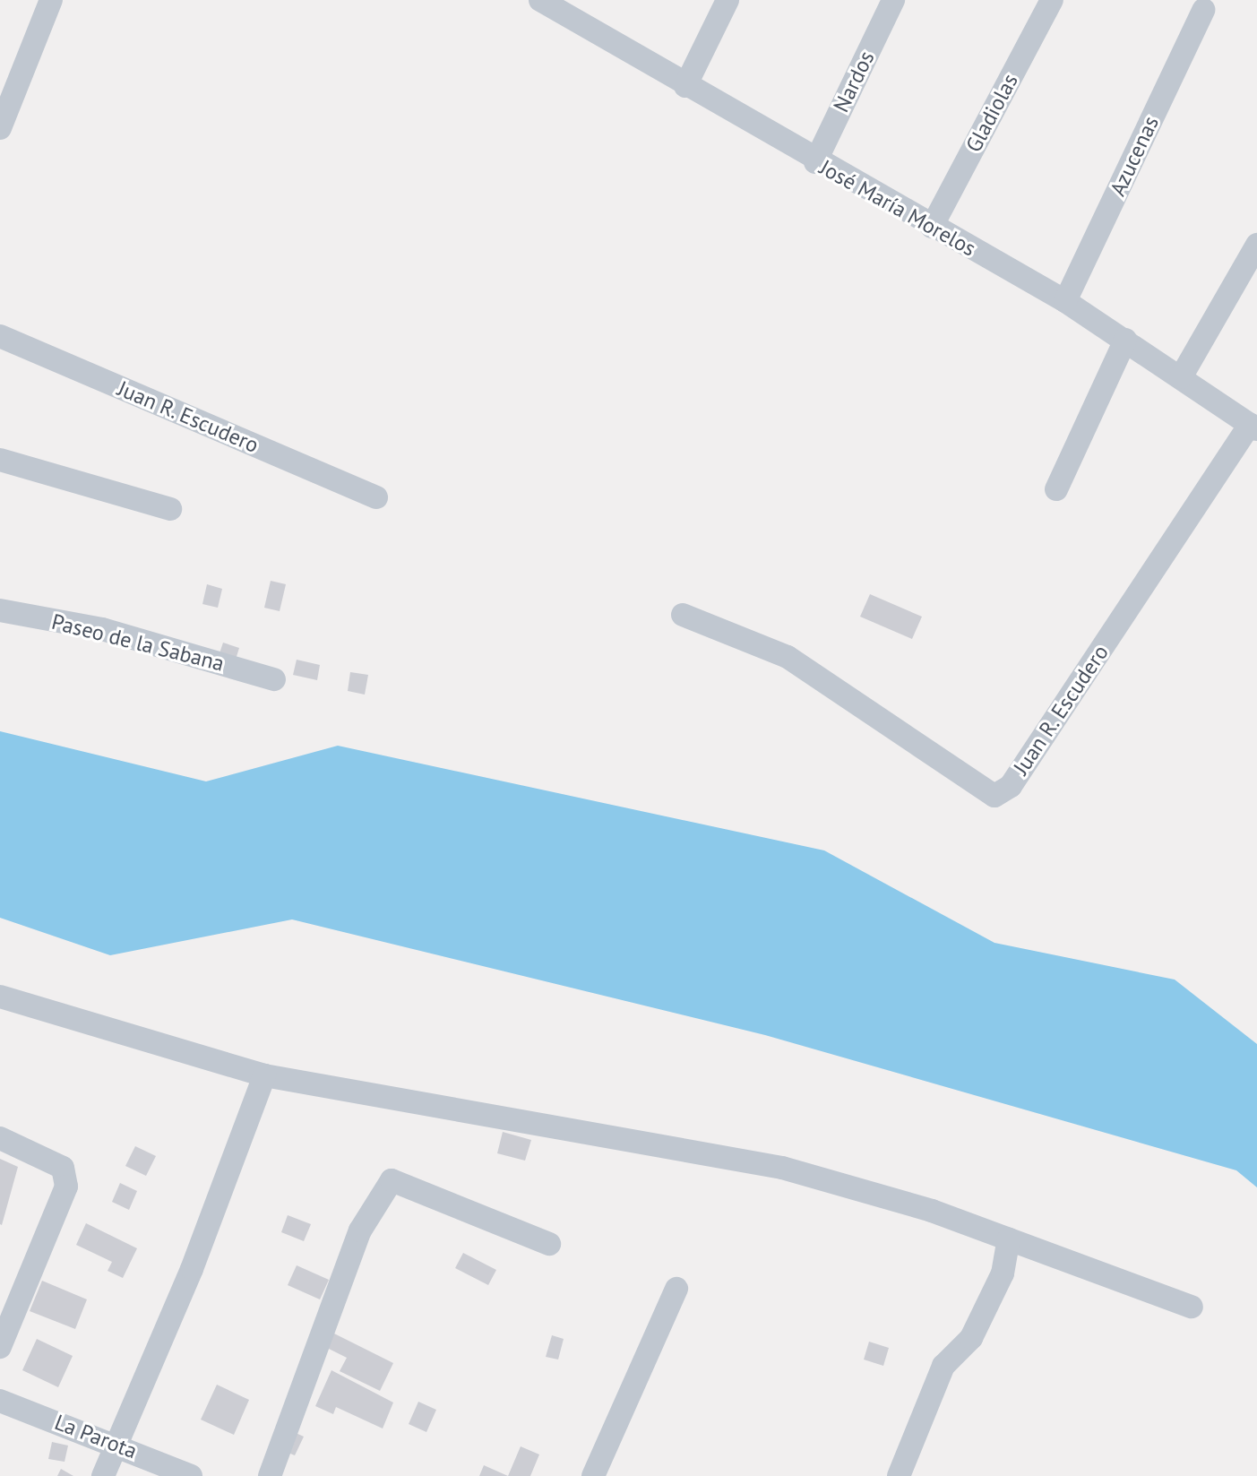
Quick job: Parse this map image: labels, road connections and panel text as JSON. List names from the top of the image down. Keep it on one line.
{"streets":{"street":["Nardos","Gladiolas","Azucenas","José María Morelos","Juan R. Escudero","Paseo de la Sabana","La Parota"]},"crossings":[["Nardos","José María Morelos"],["Gladiolas","José María Morelos"],["Azucenas","José María Morelos"],["José María Morelos","Juan R. Escudero"]]}
